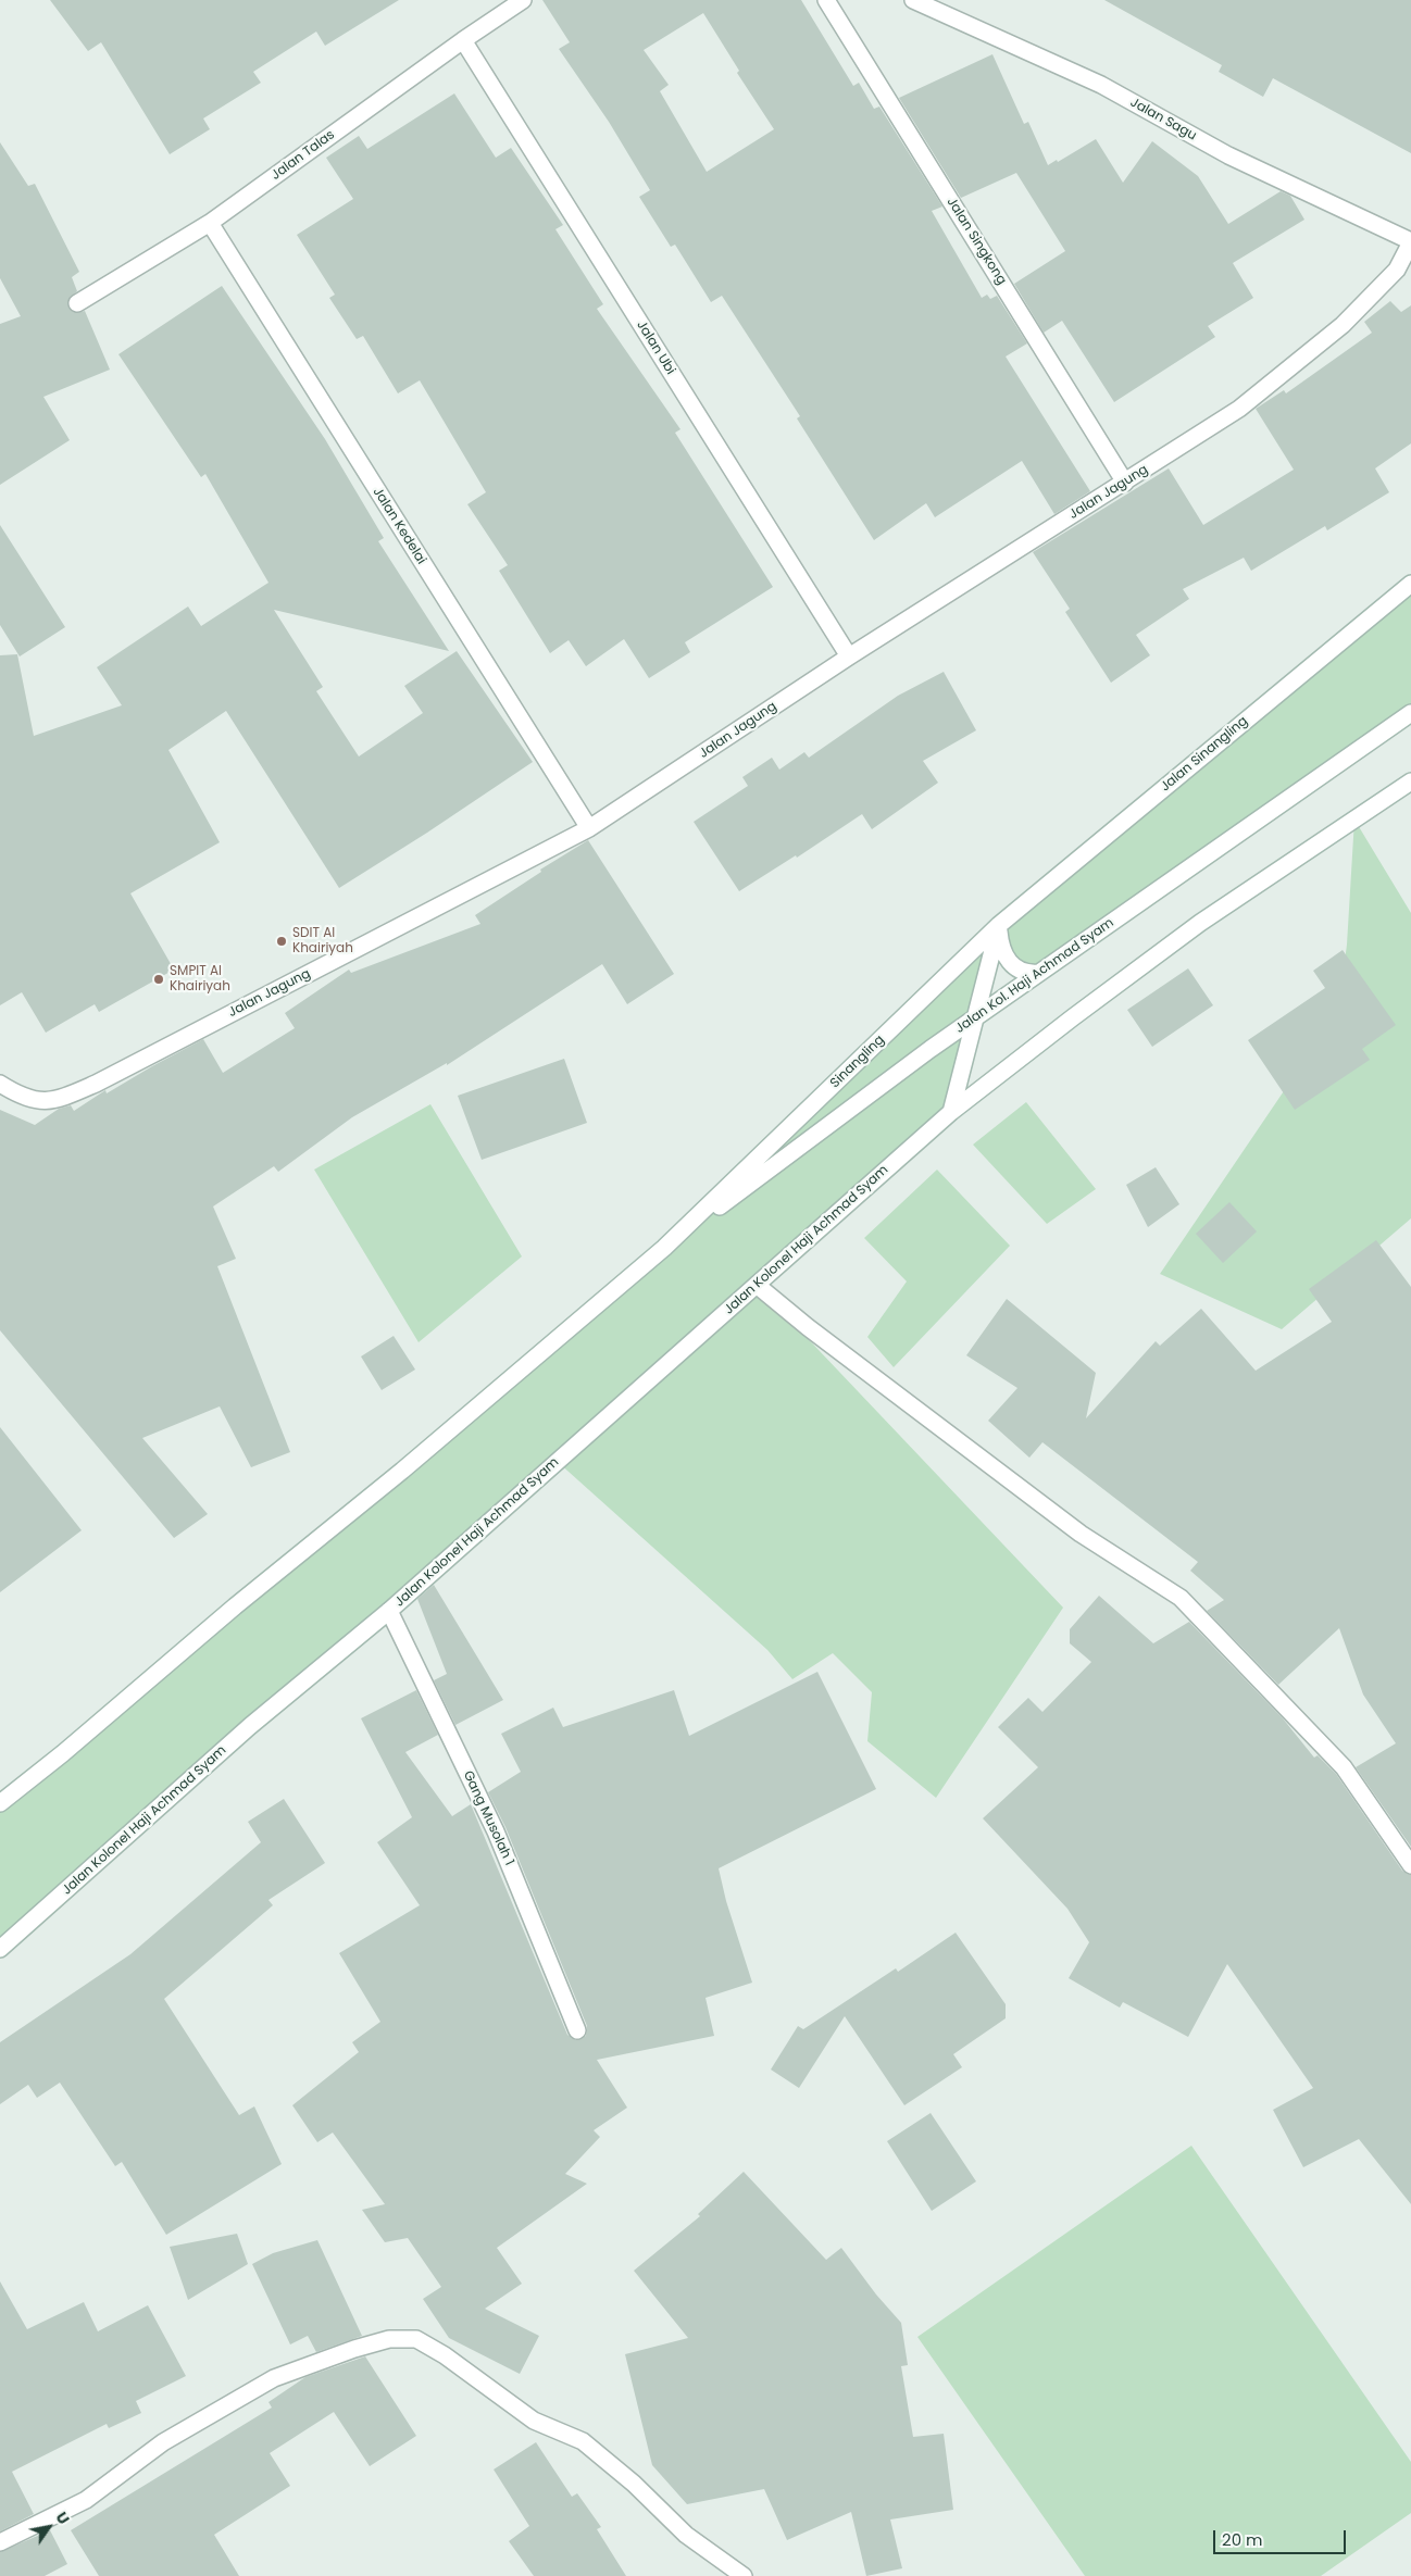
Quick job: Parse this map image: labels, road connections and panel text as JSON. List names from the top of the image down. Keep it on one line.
{"streets":{"street":["Jalan Sagu","Jalan Talas","Jalan Singkong","Jalan Ubi","Jalan Jagung","Jalan Kedelai","Jalan Sinangling","Jalan Kol. Haji Achmad Syam","Sinangling","Jalan Kolonel Haji Achmad Syam","Gang Musolah 1"]},"crossings":[["Jalan Sagu","Jalan Jagung"],["Jalan Talas","Jalan Ubi"],["Jalan Talas","Jalan Kedelai"],["Jalan Singkong","Jalan Jagung"],["Jalan Ubi","Jalan Jagung"],["Jalan Jagung","Jalan Kedelai"],["Jalan Sinangling","Sinangling"],["Jalan Kol. Haji Achmad Syam","Sinangling"],["Jalan Kolonel Haji Achmad Syam","Gang Musolah 1"]],"places":["SDIT Al Khairiyah","SMPIT Al Khairiyah"],"scale_bar":"20 m","north":"top right"}
